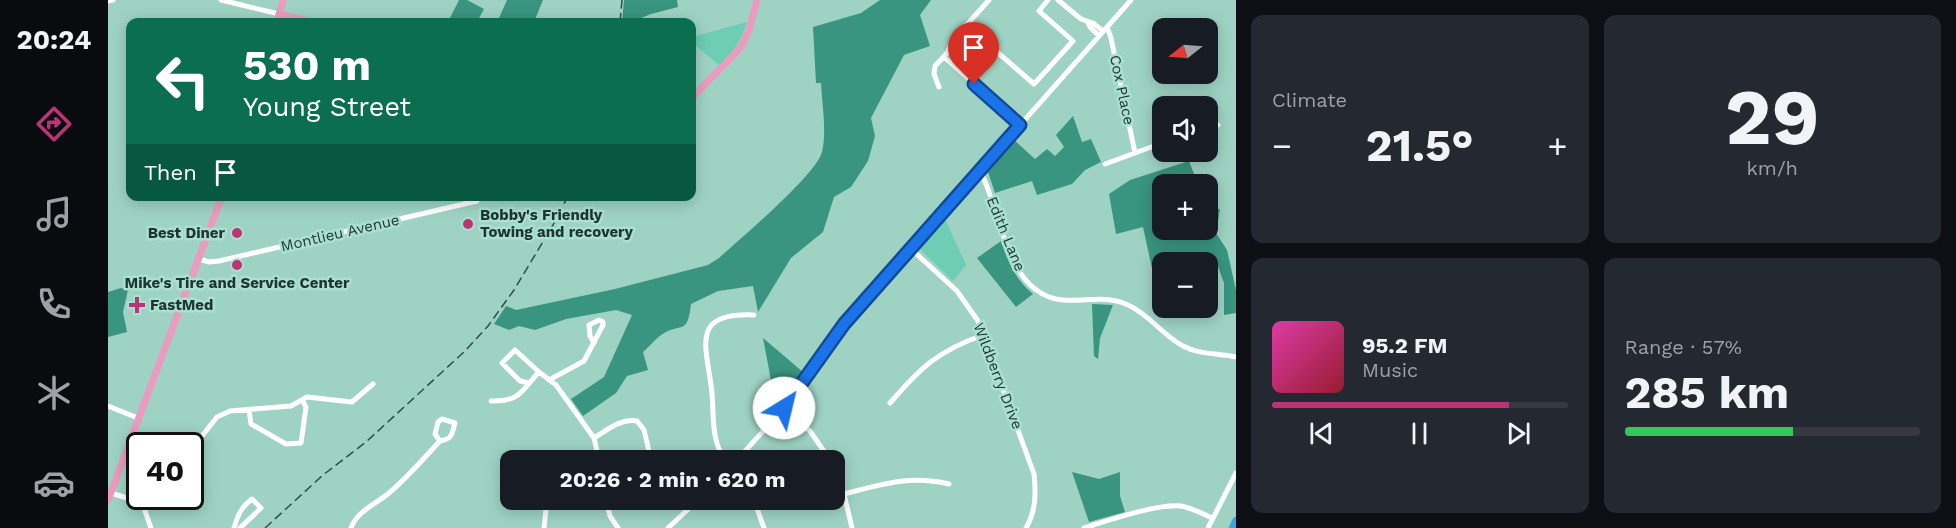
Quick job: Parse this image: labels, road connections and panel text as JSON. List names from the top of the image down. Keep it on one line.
{"streets":{"street":["Cox Place","Montlieu Avenue","Edith Lane","Wildberry Drive"]},"places":{"other":["Bobby's Friendly Towing and recovery","Best Diner","Mike's Tire and Service Center"],"health":["FastMed"]},"north":"left","page":{"tabs":"20:24","tile":["Climate",["29","km/h"],["Range · 57%","285 km"]],"map_buttons":["+","−"],"turn":["530 m","Young Street"],"heat":["−","21.5°","+"],"then":"Then","song":["95.2 FM","Music"],"limit":"40","trip":"20:26 · 2 min · 620 m"}}
